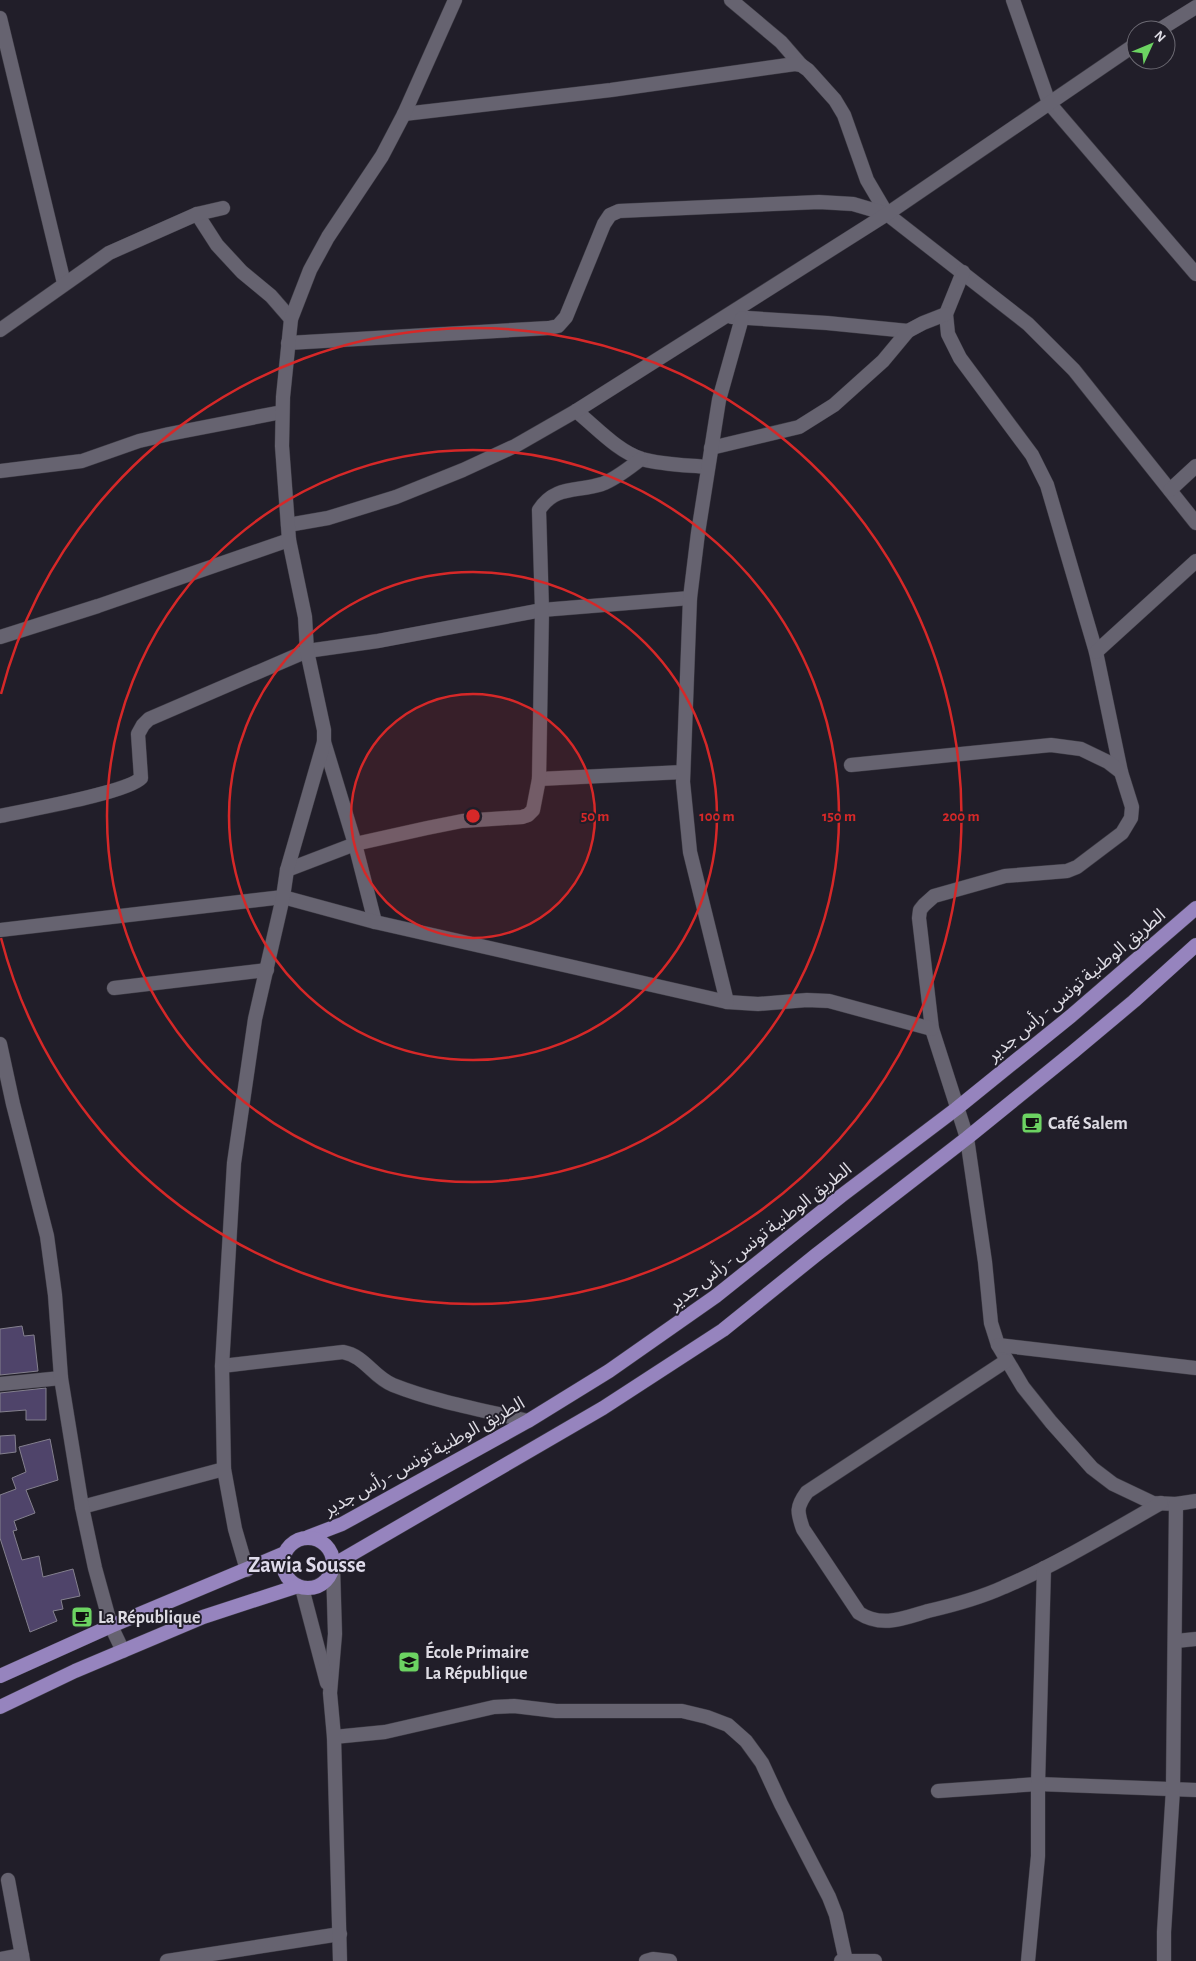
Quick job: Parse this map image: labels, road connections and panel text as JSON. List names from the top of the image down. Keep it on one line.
{"streets":{"highway":["الطريق الوطنية تونس - رأس جدير"]},"districts":["Zawia Sousse"],"places":{"cafe":["Café Salem","La République"],"school or university":["École Primaire La République"]},"north":"top right","rings":["50 m","100 m","150 m","200 m"]}
